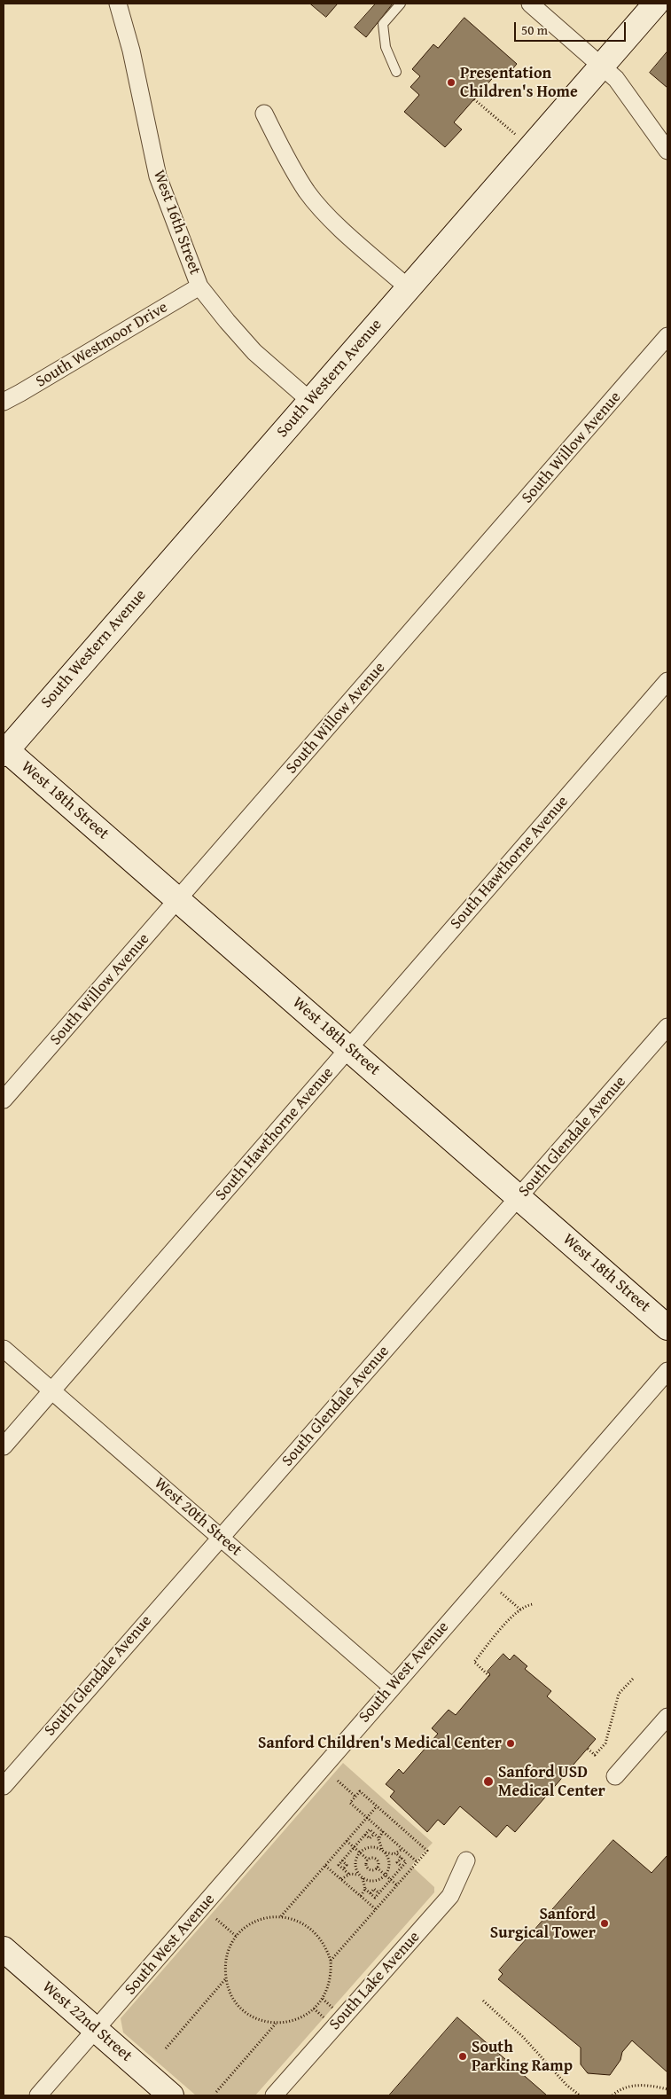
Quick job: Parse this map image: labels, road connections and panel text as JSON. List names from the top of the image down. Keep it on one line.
{"streets":{"street":["West 16th Street","South Westmoor Drive","South Western Avenue","South Willow Avenue","West 18th Street","South Hawthorne Avenue","South Glendale Avenue","West 20th Street","South West Avenue","South Lake Avenue","West 22nd Street"]},"crossings":[["West 16th Street","South Westmoor Drive"],["West 16th Street","South Western Avenue"],["South Western Avenue","West 18th Street"],["South Willow Avenue","West 18th Street"],["West 18th Street","South Hawthorne Avenue"],["West 18th Street","South Glendale Avenue"],["South Hawthorne Avenue","West 20th Street"],["South Glendale Avenue","West 20th Street"],["West 20th Street","South West Avenue"],["South West Avenue","West 22nd Street"]],"places":["Presentation Children's Home","Sanford Children's Medical Center","Sanford USD Medical Center","Sanford Surgical Tower","South Parking Ramp"],"scale_bar":"50 m"}
